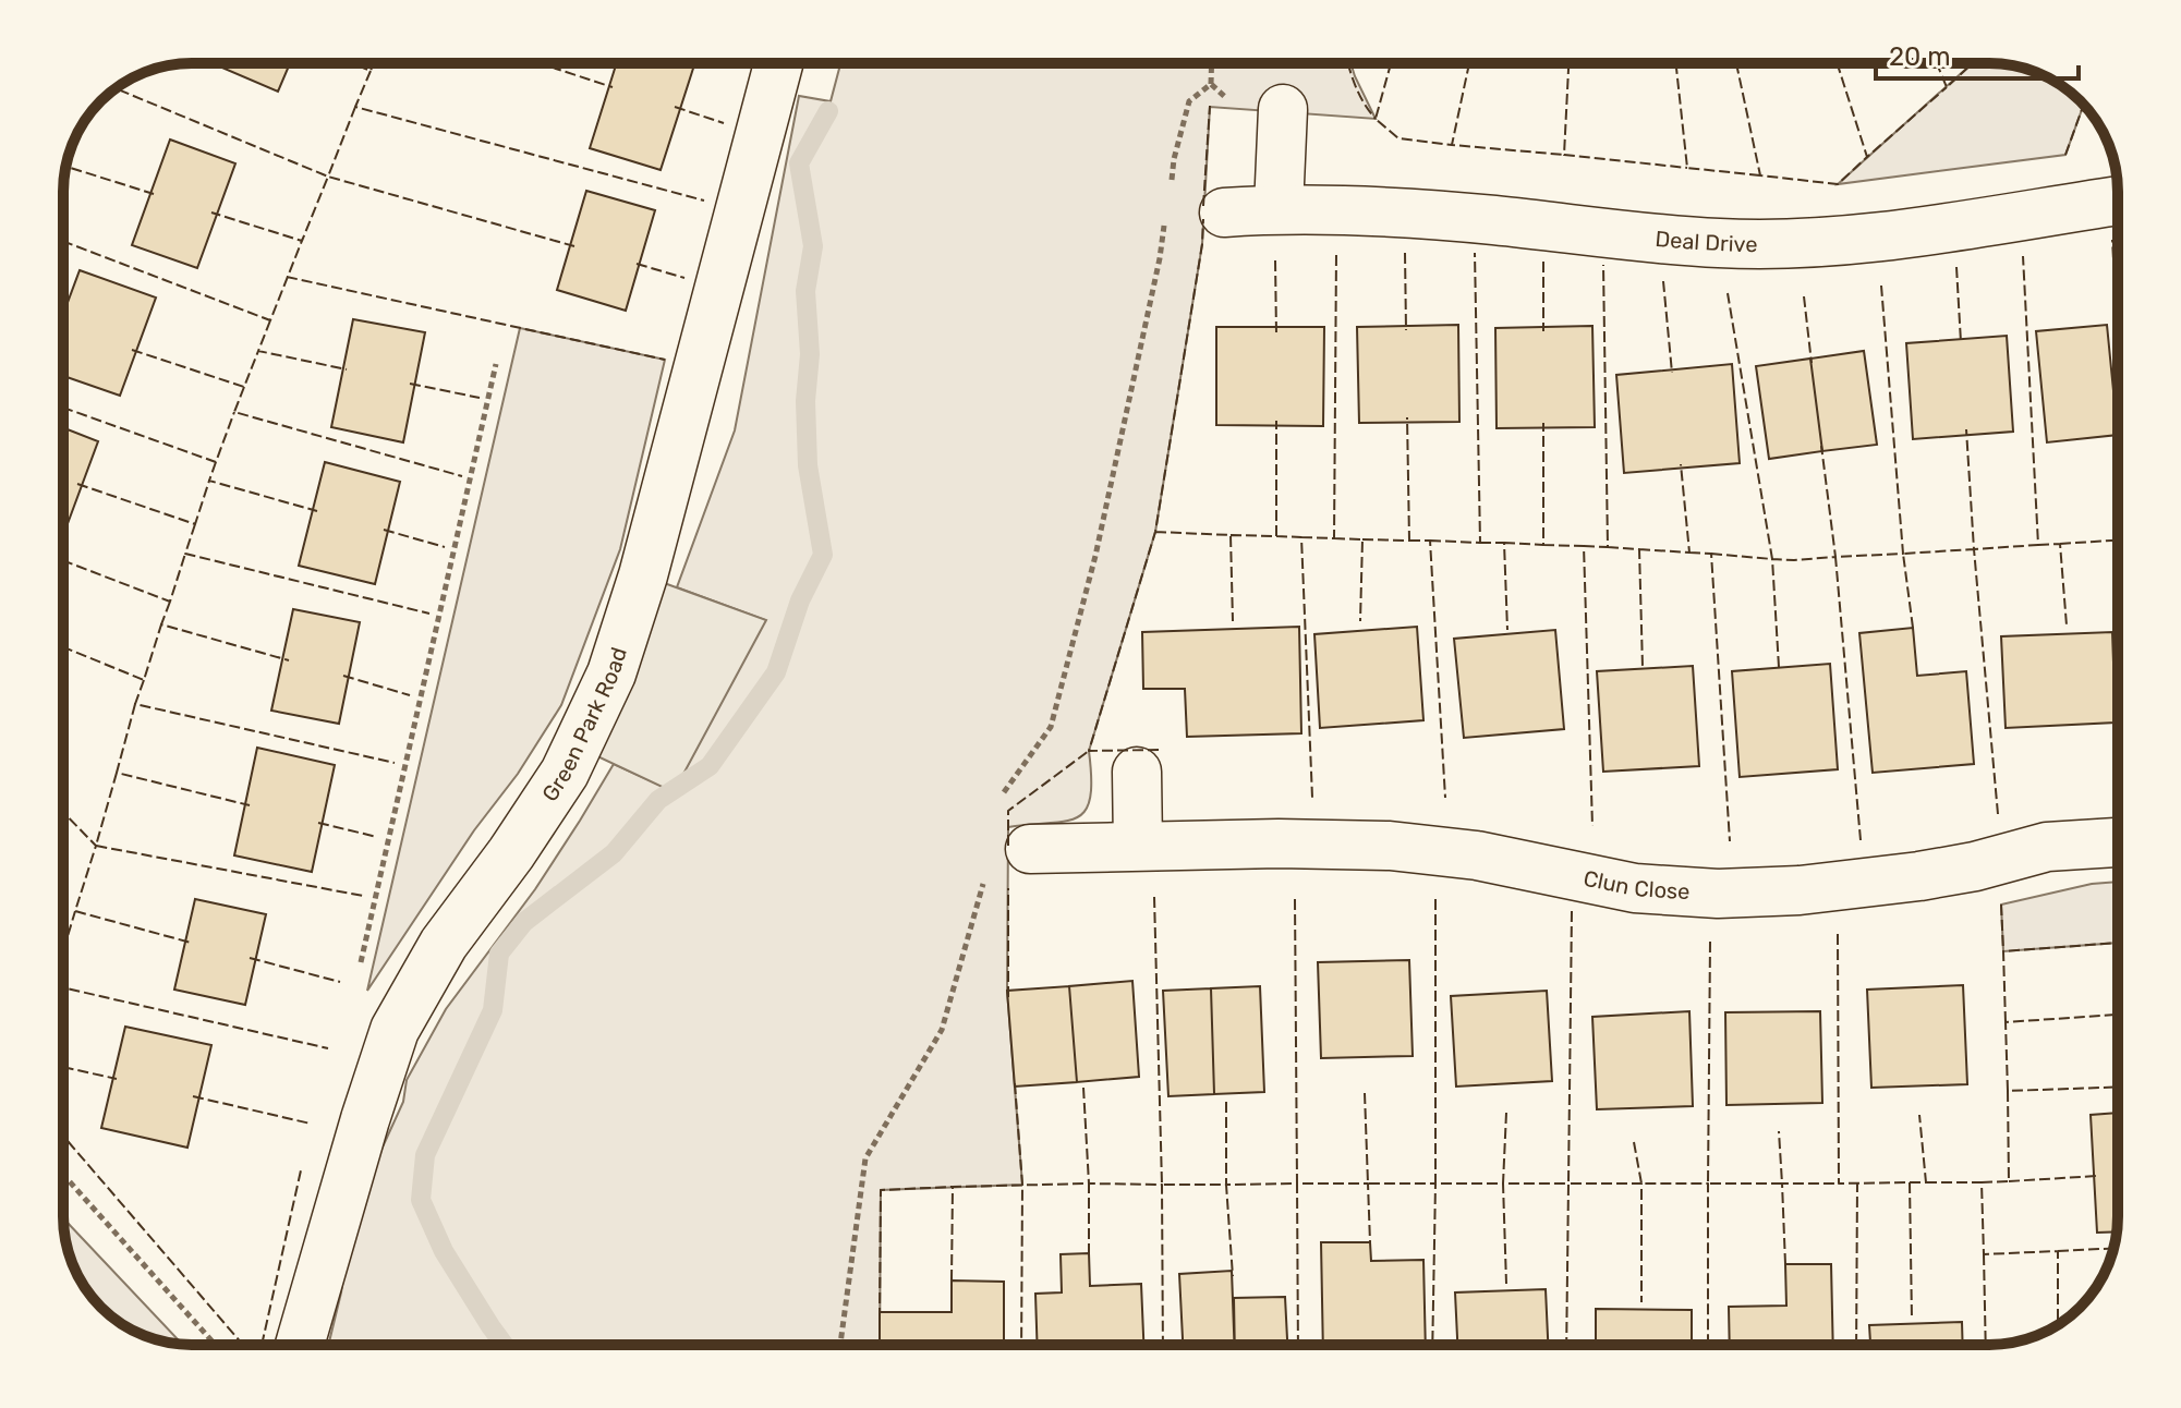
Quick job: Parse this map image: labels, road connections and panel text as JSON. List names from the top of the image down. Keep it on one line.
{"streets":{"street":["Deal Drive","Green Park Road","Clun Close"]},"scale_bar":"20 m"}
